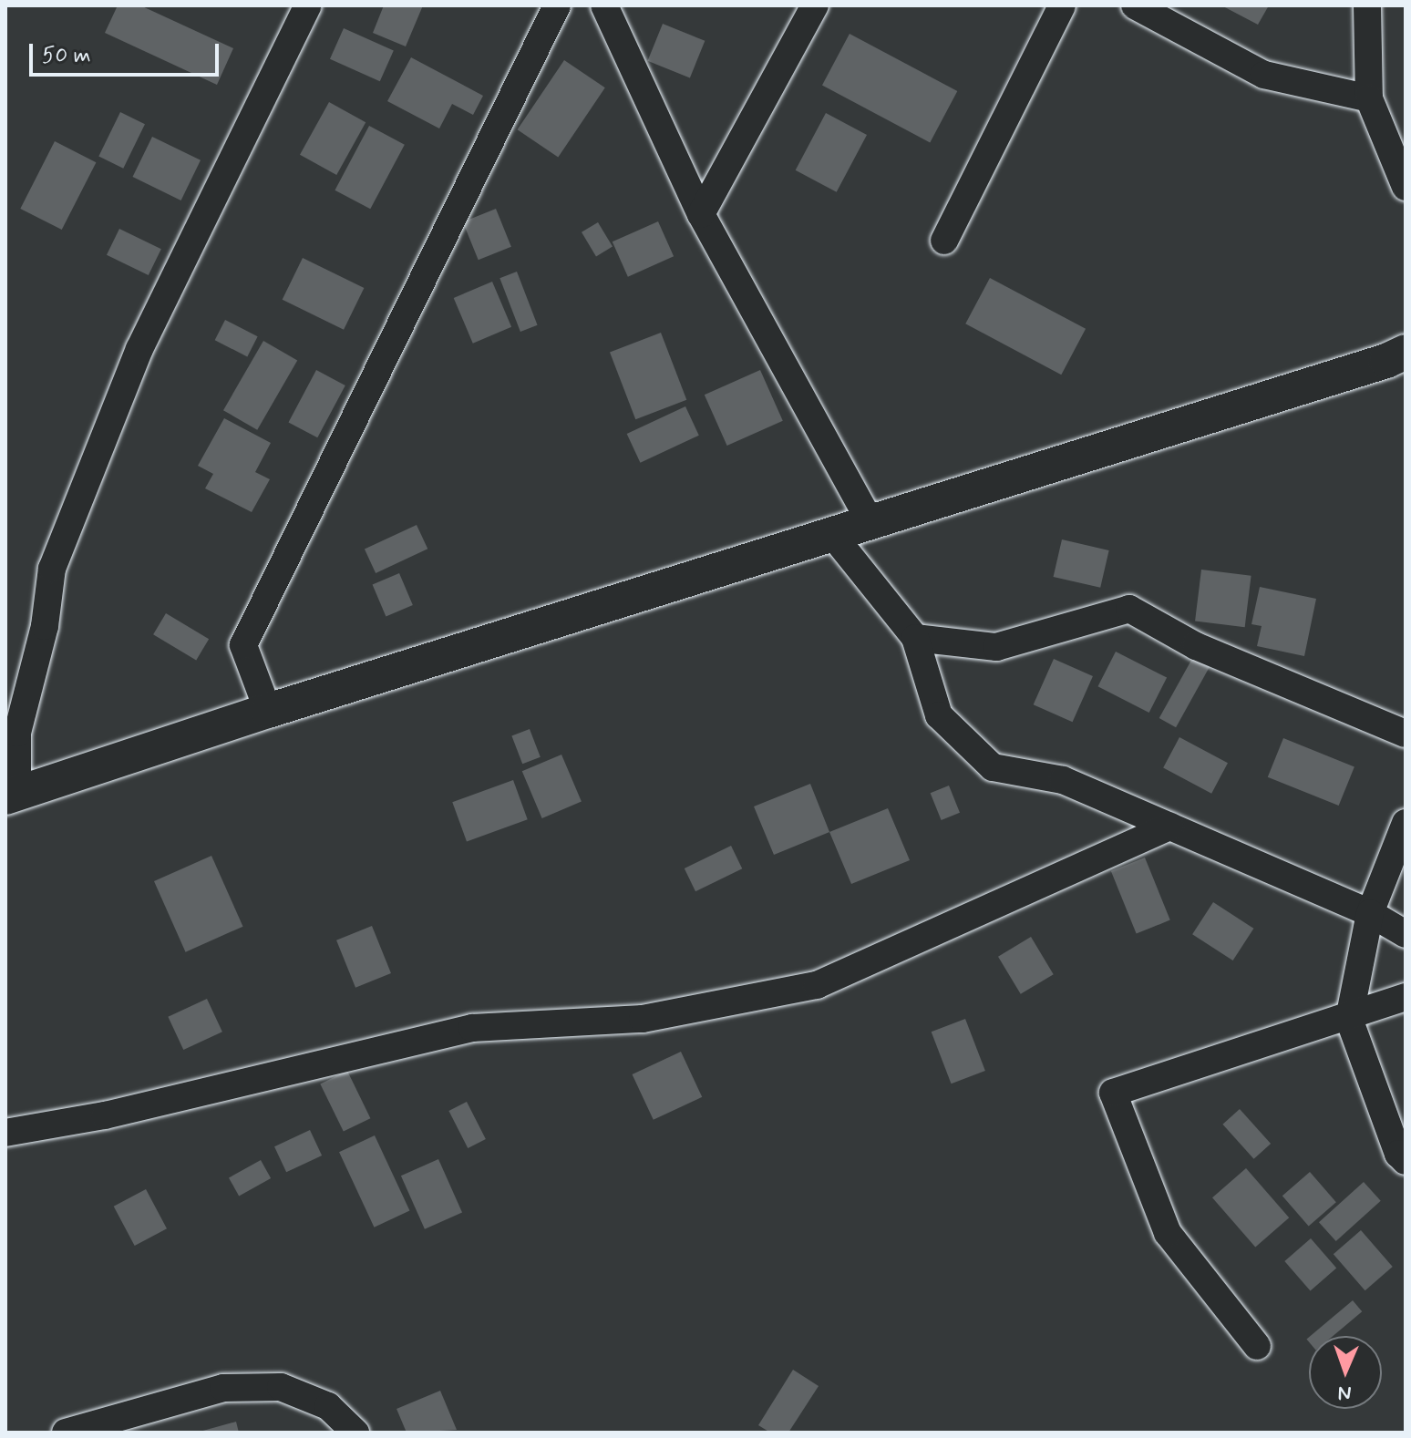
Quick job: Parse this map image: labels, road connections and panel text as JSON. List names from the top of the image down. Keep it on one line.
{"scale_bar":"50 m","north":"bottom"}
